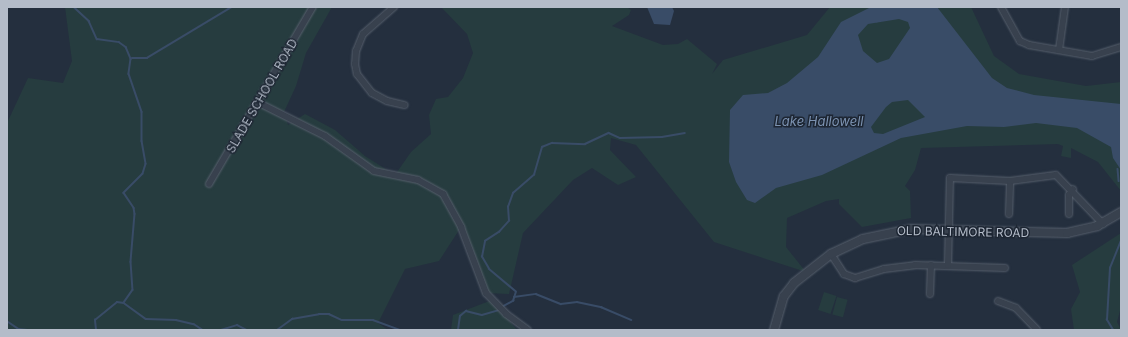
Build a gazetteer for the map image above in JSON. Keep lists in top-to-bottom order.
{
  "streets": {
    "street": ["SLADE SCHOOL ROAD", "OLD BALTIMORE ROAD"]
  },
  "water": ["Lake Hallowell"]
}
